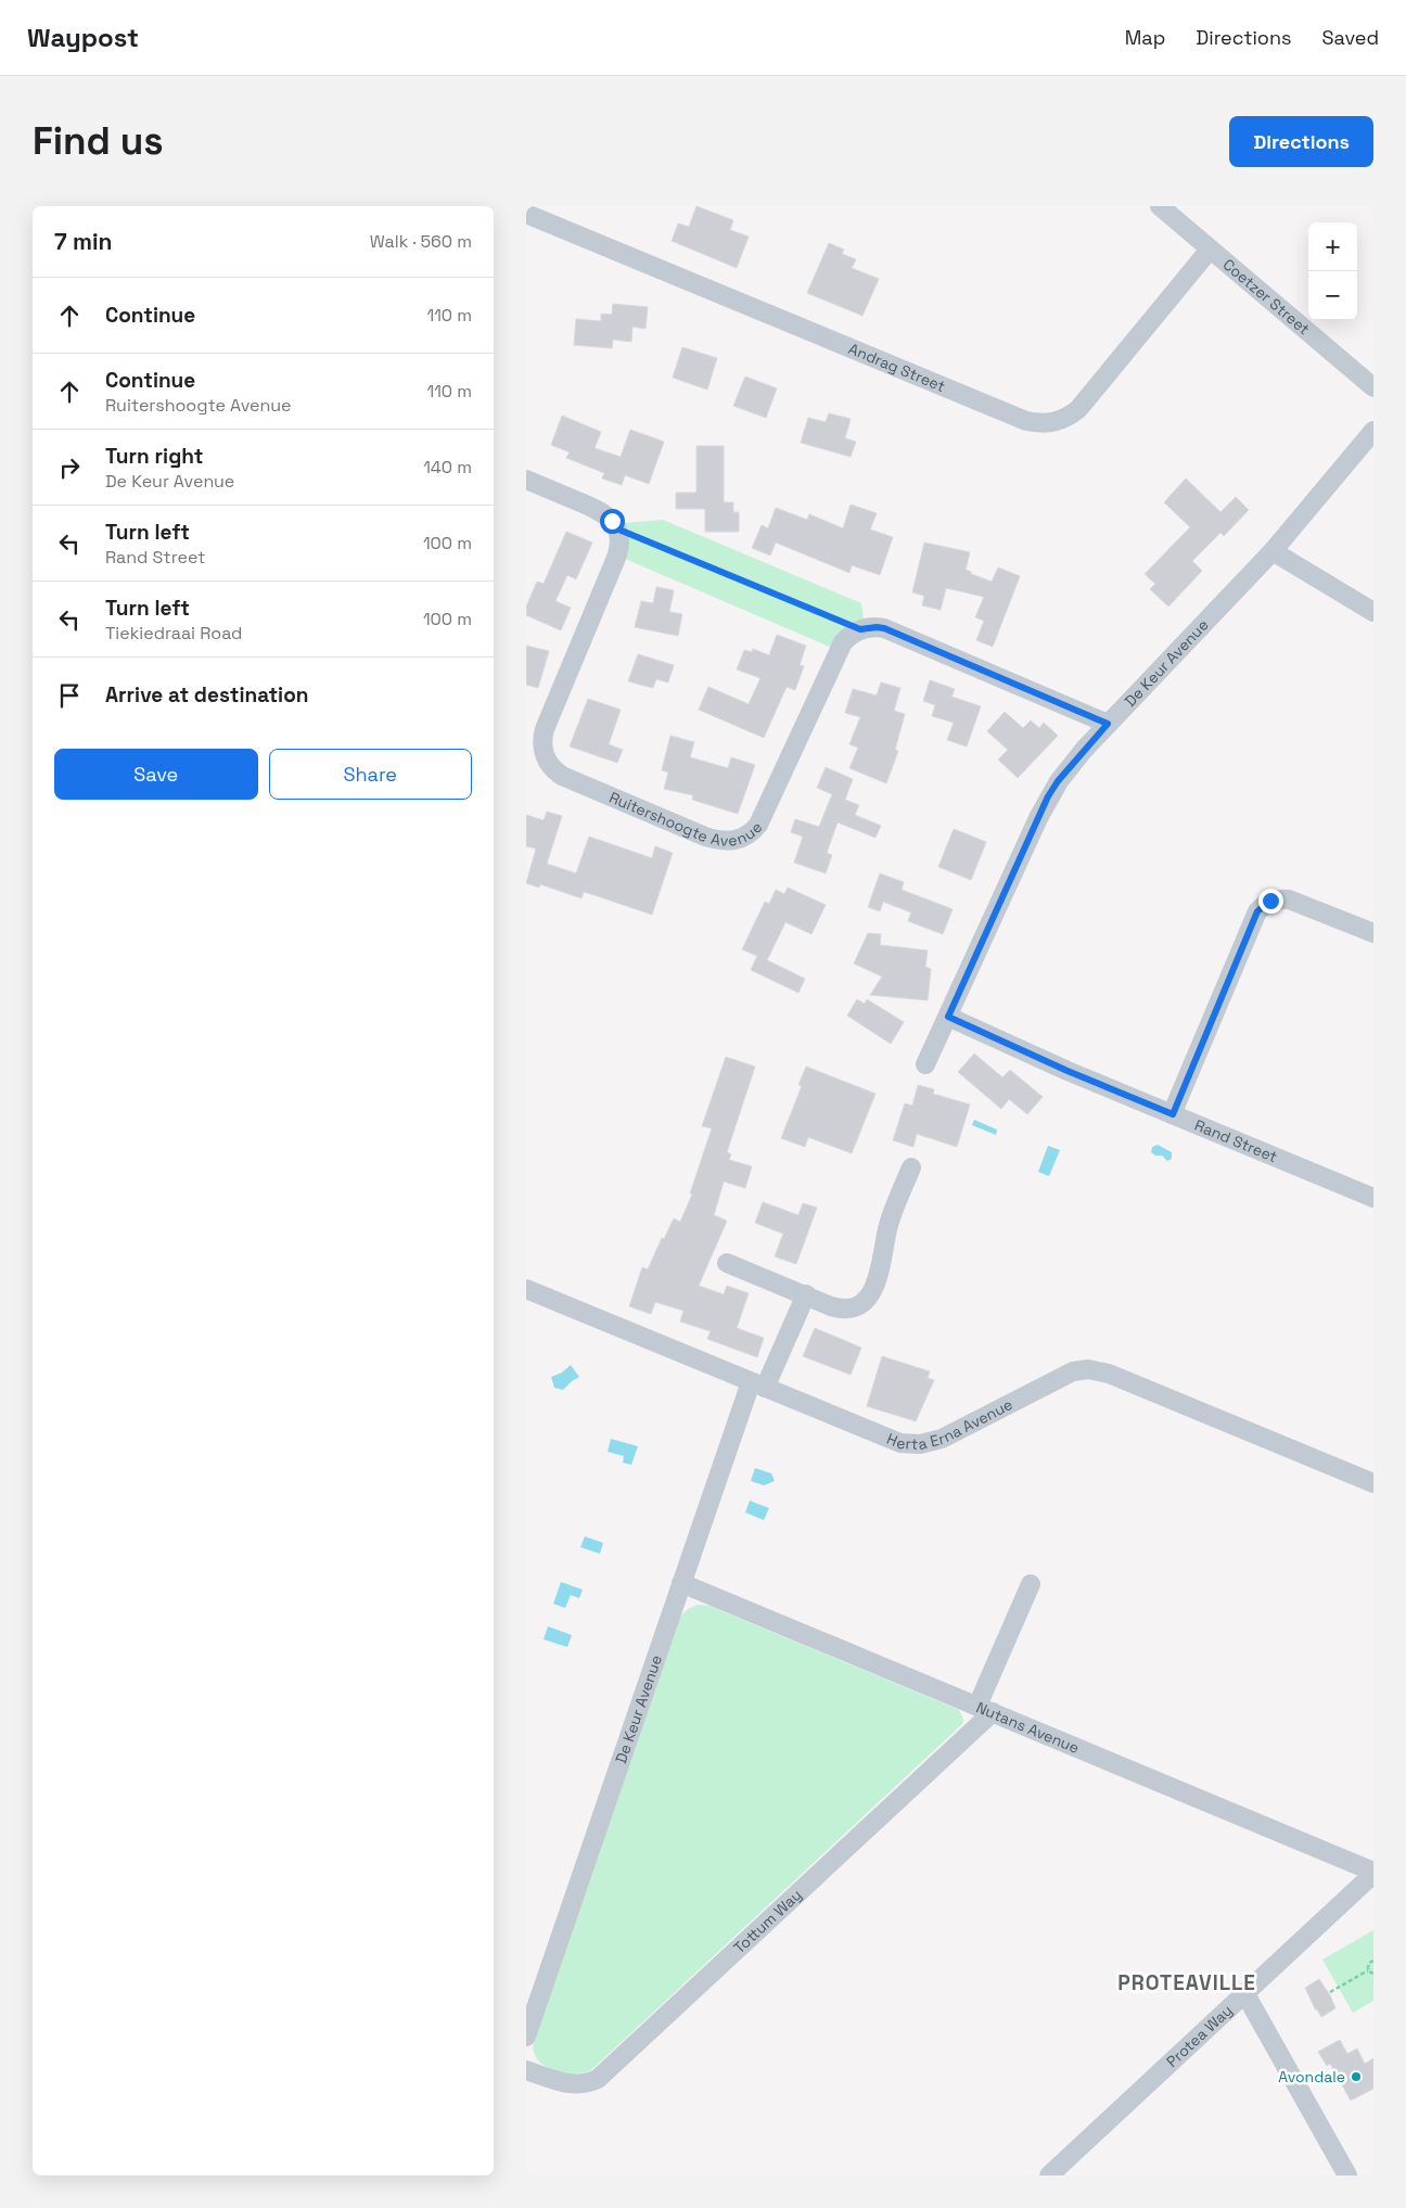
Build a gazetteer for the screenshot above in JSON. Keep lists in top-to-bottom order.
{
  "streets": {
    "street": [
      "Coetzer Street",
      "Andrag Street",
      "De Keur Avenue",
      "Ruitershoogte Avenue",
      "Rand Street",
      "Herta Erna Avenue",
      "Nutans Avenue",
      "Tottum Way",
      "Protea Way"
    ]
  },
  "crossings": [
    ["Coetzer Street", "Andrag Street"],
    ["De Keur Avenue", "Rand Street"],
    ["De Keur Avenue", "Herta Erna Avenue"],
    ["De Keur Avenue", "Nutans Avenue"],
    ["Nutans Avenue", "Tottum Way"],
    ["Nutans Avenue", "Protea Way"]
  ],
  "districts": ["PROTEAVILLE"],
  "places": ["Avondale"],
  "page": {
    "header": "Waypost",
    "nav": ["Map", "Directions", "Saved"],
    "buttons": [
      "Directions",
      ["Save", "Share"]
    ],
    "title": "Find us",
    "heading": ["7 min", "Walk · 560 m"],
    "map_buttons": ["+", "−"],
    "list": [
      ["Continue", "110 m"],
      ["Continue", "Ruitershoogte Avenue", "110 m"],
      ["Turn right", "De Keur Avenue", "140 m"],
      ["Turn left", "Rand Street", "100 m"],
      ["Turn left", "Tiekiedraai Road", "100 m"],
      "Arrive at destination"
    ]
  }
}
